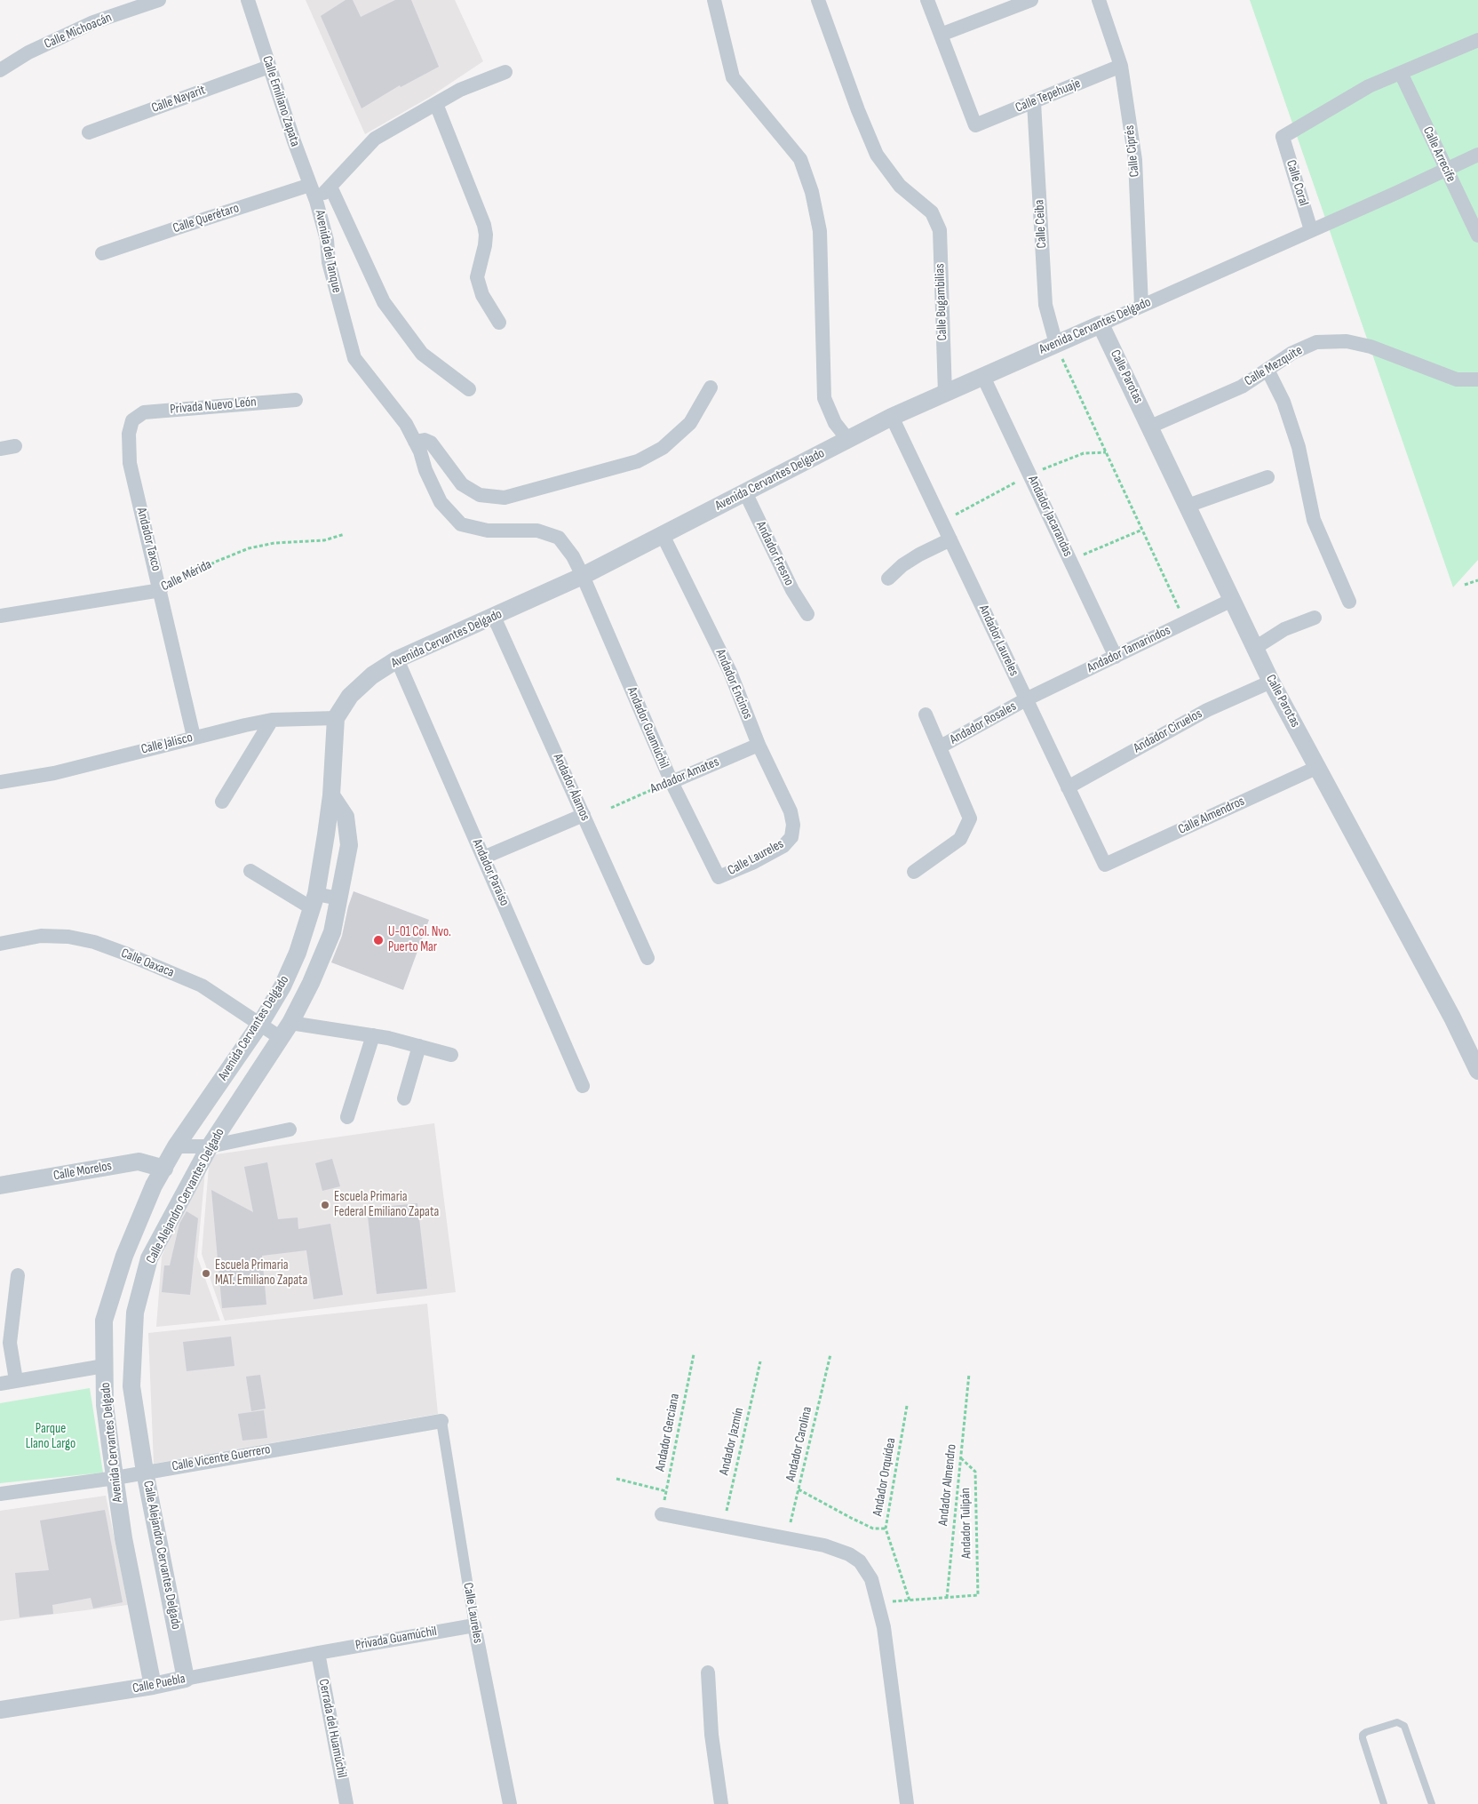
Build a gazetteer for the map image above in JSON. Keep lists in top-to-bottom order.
{
  "streets": {
    "street": [
      "Calle Michoacán",
      "Calle Tepehuaje",
      "Calle Nayarit",
      "Calle Emiliano Zapata",
      "Calle Ciprés",
      "Calle Arrecife",
      "Calle Coral",
      "Calle Querétaro",
      "Calle Ceiba",
      "Avenida del Tanque",
      "Calle Bugambilias",
      "Avenida Cervantes Delgado",
      "Calle Mezquite",
      "Calle Parotas",
      "Privada Nuevo León",
      "Andador Jacarandas",
      "Andador Taxco",
      "Andador Fresno",
      "Calle Mérida",
      "Andador Laureles",
      "Andador Tamarindos",
      "Andador Encinos",
      "Andador Rosales",
      "Andador Guamúchil",
      "Andador Ciruelos",
      "Calle Jalisco",
      "Andador Amates",
      "Andador Álamos",
      "Calle Almendros",
      "Calle Laureles",
      "Andador Paraíso",
      "Calle Oaxaca",
      "Calle Morelos",
      "Calle Alejandro Cervantes Delgado",
      "Calle Vicente Guerrero",
      "Privada Guamúchil",
      "Calle Puebla",
      "Cerrada del Huamúchil"
    ],
    "path": [
      "Andador Gerciana",
      "Andador Jazmín",
      "Andador Carolina",
      "Andador Orquídea",
      "Andador Almendro",
      "Andador Tulipán"
    ]
  },
  "crossings": [
    ["Calle Tepehuaje", "Calle Ciprés"],
    ["Calle Tepehuaje", "Calle Ceiba"],
    ["Calle Nayarit", "Calle Emiliano Zapata"],
    ["Calle Emiliano Zapata", "Calle Querétaro"],
    ["Calle Emiliano Zapata", "Avenida del Tanque"],
    ["Calle Ciprés", "Avenida Cervantes Delgado"],
    ["Calle Arrecife", "Calle Coral"],
    ["Calle Arrecife", "Avenida Cervantes Delgado"],
    ["Calle Coral", "Avenida Cervantes Delgado"],
    ["Calle Ceiba", "Avenida Cervantes Delgado"],
    ["Avenida del Tanque", "Avenida Cervantes Delgado"],
    ["Avenida del Tanque", "Andador Guamúchil"],
    ["Calle Bugambilias", "Avenida Cervantes Delgado"],
    ["Avenida Cervantes Delgado", "Calle Parotas"],
    ["Avenida Cervantes Delgado", "Andador Jacarandas"],
    ["Avenida Cervantes Delgado", "Andador Fresno"],
    ["Avenida Cervantes Delgado", "Andador Laureles"],
    ["Avenida Cervantes Delgado", "Andador Encinos"],
    ["Avenida Cervantes Delgado", "Andador Guamúchil"],
    ["Avenida Cervantes Delgado", "Calle Jalisco"],
    ["Avenida Cervantes Delgado", "Andador Álamos"],
    ["Avenida Cervantes Delgado", "Andador Paraíso"],
    ["Avenida Cervantes Delgado", "Calle Oaxaca"],
    ["Avenida Cervantes Delgado", "Calle Morelos"],
    ["Avenida Cervantes Delgado", "Calle Alejandro Cervantes Delgado"],
    ["Avenida Cervantes Delgado", "Calle Vicente Guerrero"],
    ["Avenida Cervantes Delgado", "Calle Puebla"],
    ["Calle Mezquite", "Calle Parotas"],
    ["Calle Parotas", "Andador Tamarindos"],
    ["Calle Parotas", "Andador Ciruelos"],
    ["Calle Parotas", "Calle Almendros"],
    ["Privada Nuevo León", "Andador Taxco"],
    ["Andador Jacarandas", "Andador Tamarindos"],
    ["Andador Taxco", "Calle Mérida"],
    ["Andador Taxco", "Calle Jalisco"],
    ["Andador Laureles", "Andador Tamarindos"],
    ["Andador Laureles", "Andador Rosales"],
    ["Andador Laureles", "Andador Ciruelos"],
    ["Andador Laureles", "Calle Almendros"],
    ["Andador Tamarindos", "Andador Rosales"],
    ["Andador Encinos", "Andador Amates"],
    ["Andador Encinos", "Calle Laureles"],
    ["Andador Guamúchil", "Andador Amates"],
    ["Andador Guamúchil", "Calle Laureles"],
    ["Calle Laureles", "Calle Vicente Guerrero"],
    ["Calle Laureles", "Privada Guamúchil"],
    ["Calle Oaxaca", "Calle Alejandro Cervantes Delgado"],
    ["Calle Alejandro Cervantes Delgado", "Calle Vicente Guerrero"],
    ["Calle Alejandro Cervantes Delgado", "Calle Puebla"],
    ["Andador Almendro", "Andador Tulipán"],
    ["Privada Guamúchil", "Calle Puebla"],
    ["Privada Guamúchil", "Cerrada del Huamúchil"],
    ["Calle Puebla", "Cerrada del Huamúchil"]
  ],
  "parks": ["Parque Llano Largo"],
  "places": ["U-01 Col. Nvo. Puerto Mar", "Escuela Primaria Federal Emiliano Zapata", "Escuela Primaria MAT. Emiliano Zapata"]
}
